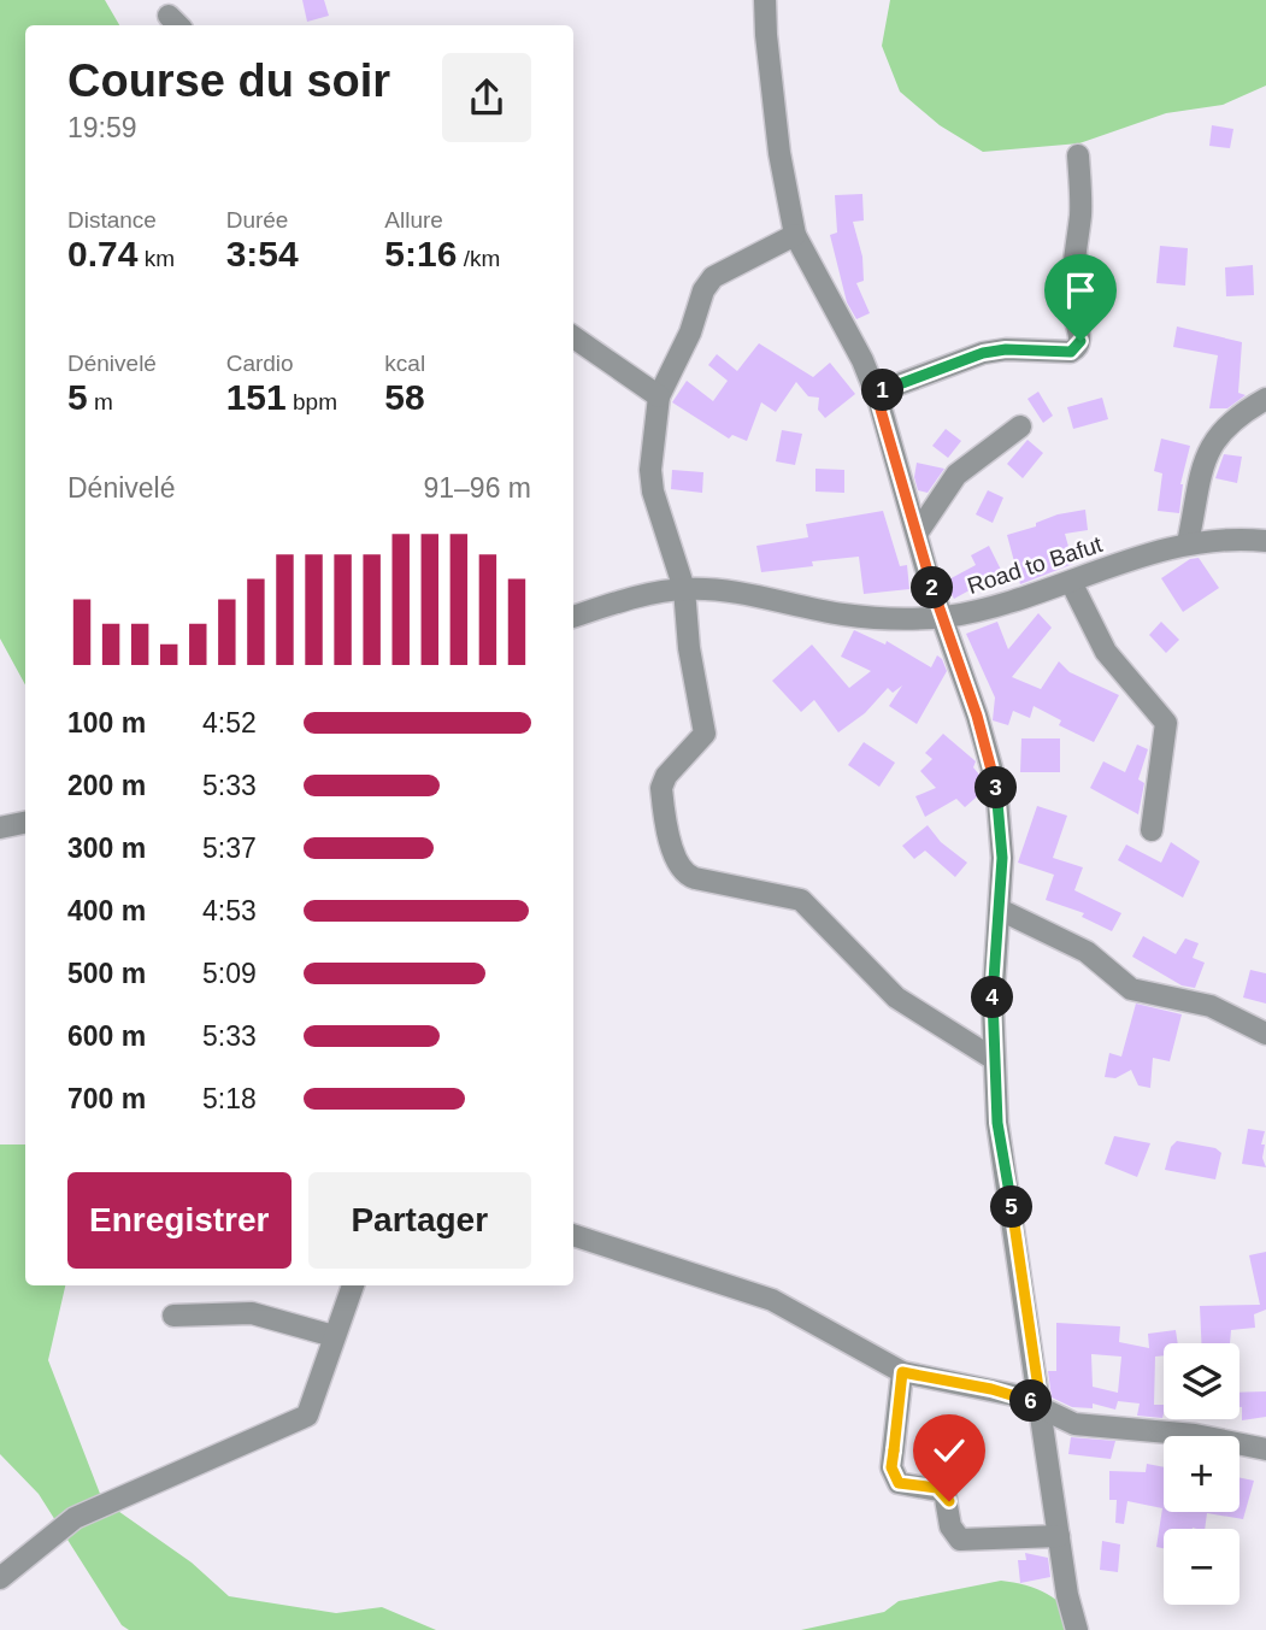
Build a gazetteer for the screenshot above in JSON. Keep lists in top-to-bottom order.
{
  "streets": {
    "street": ["Road to Bafut"]
  },
  "page": {
    "heading": ["Course du soir", "19:59"],
    "stats": [
      ["Distance", "0.74 km"],
      ["Durée", "3:54"],
      ["Allure", "5:16 /km"],
      ["Dénivelé", "5 m"],
      ["Cardio", "151 bpm"],
      ["kcal", "58"]
    ],
    "pins": [
      "1",
      "2",
      "3",
      "4",
      "5",
      "6"
    ],
    "chart": ["Dénivelé", "91–96 m"],
    "list": [
      {
        "name": "100 m",
        "note": "4:52"
      },
      {
        "name": "200 m",
        "note": "5:33"
      },
      {
        "name": "300 m",
        "note": "5:37"
      },
      {
        "name": "400 m",
        "note": "4:53"
      },
      {
        "name": "500 m",
        "note": "5:09"
      },
      {
        "name": "600 m",
        "note": "5:33"
      },
      {
        "name": "700 m",
        "note": "5:18"
      }
    ],
    "buttons": ["Enregistrer", "Partager"],
    "map_buttons": ["+", "−"]
  }
}
